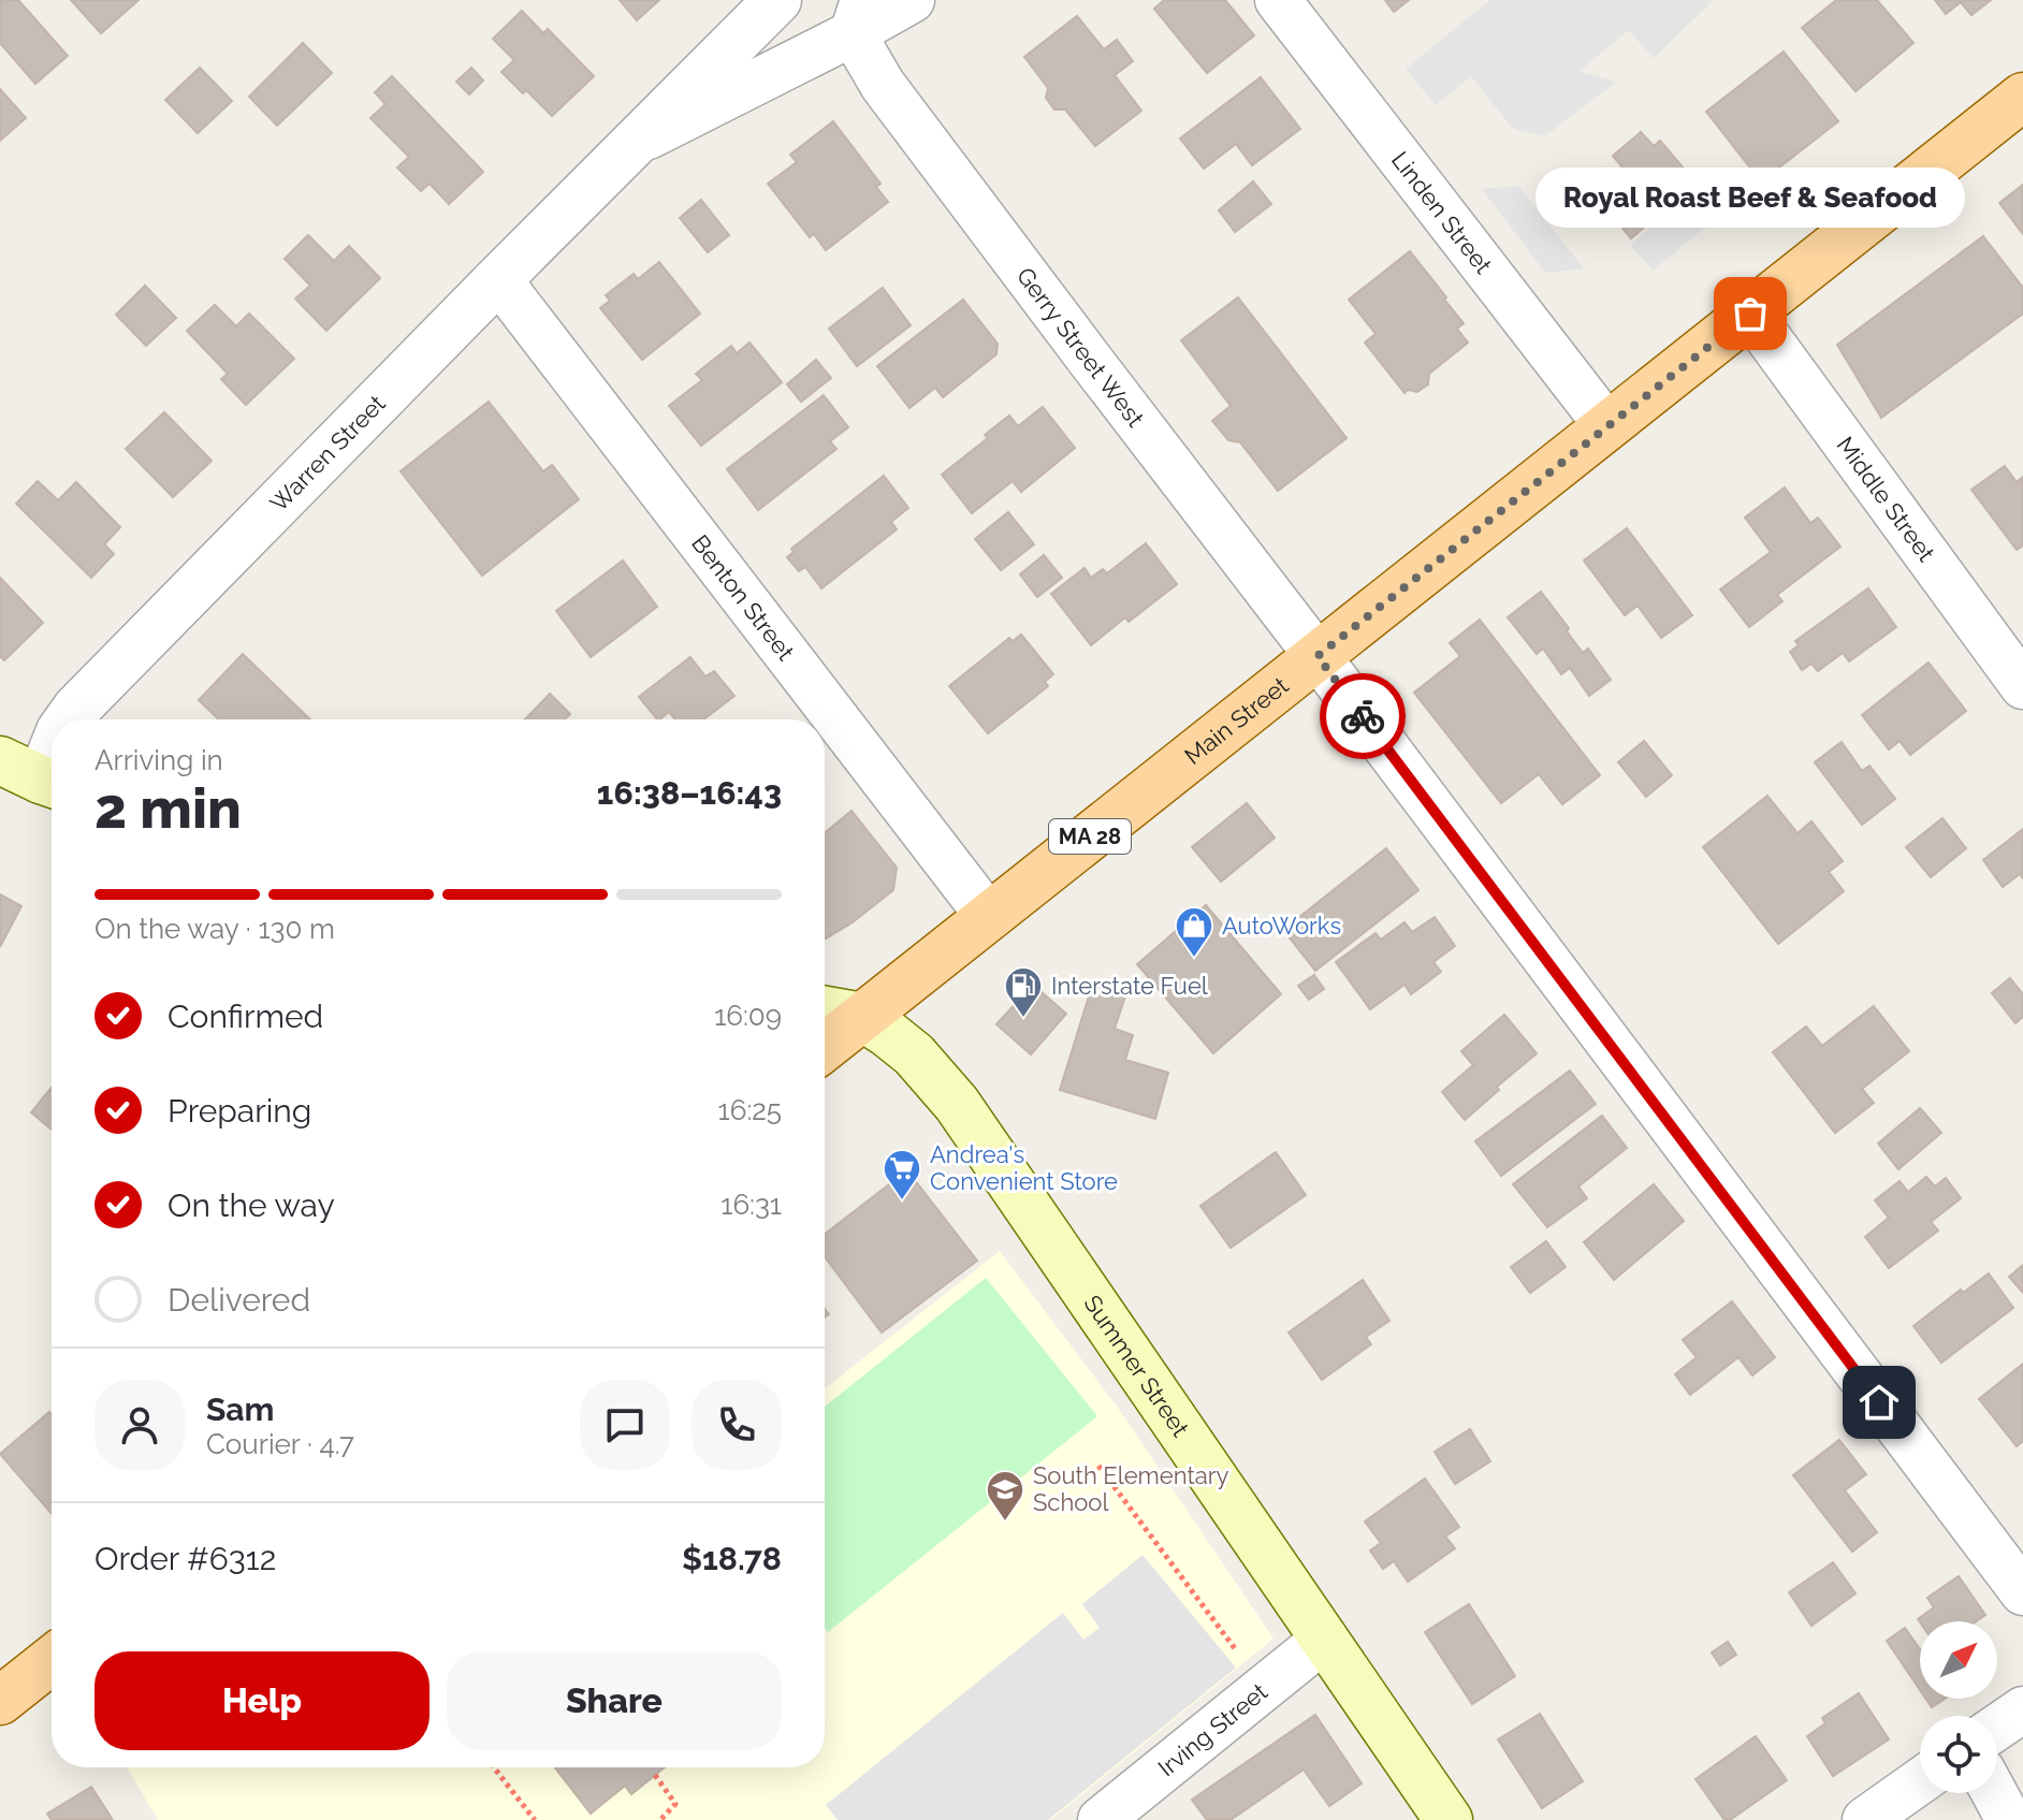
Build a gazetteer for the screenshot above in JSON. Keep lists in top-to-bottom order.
{
  "streets": {
    "main road": ["Main Street", "MA 28", "Summer Street"],
    "street": [
      "Linden Street",
      "Gerry Street West",
      "Warren Street",
      "Middle Street",
      "Benton Street",
      "Irving Street"
    ]
  },
  "crossings": [
    ["Linden Street", "Main Street"],
    ["Gerry Street West", "Warren Street"],
    ["Gerry Street West", "Main Street"],
    ["Warren Street", "Benton Street"],
    ["Middle Street", "Main Street"],
    ["Benton Street", "Main Street"],
    ["Main Street", "Summer Street"],
    ["Summer Street", "Irving Street"]
  ],
  "places": {
    "other": ["Royal Roast Beef & Seafood"],
    "shop": ["AutoWorks"],
    "fuel station": ["Interstate Fuel"],
    "supermarket": ["Andrea's Convenient Store"],
    "school or university": ["South Elementary School"]
  },
  "north": "top right",
  "page": {
    "bubble": "Royal Roast Beef & Seafood",
    "heading": ["2 min", "Arriving in", "16:38–16:43"],
    "panel": [
      "Sam",
      "Courier · 4.7",
      "Order #6312",
      "$18.78"
    ],
    "bar": "On the way · 130 m",
    "list": [
      ["Confirmed", "16:09"],
      ["Preparing", "16:25"],
      ["On the way", "16:31"],
      "Delivered"
    ],
    "buttons": ["Help", "Share"]
  }
}
